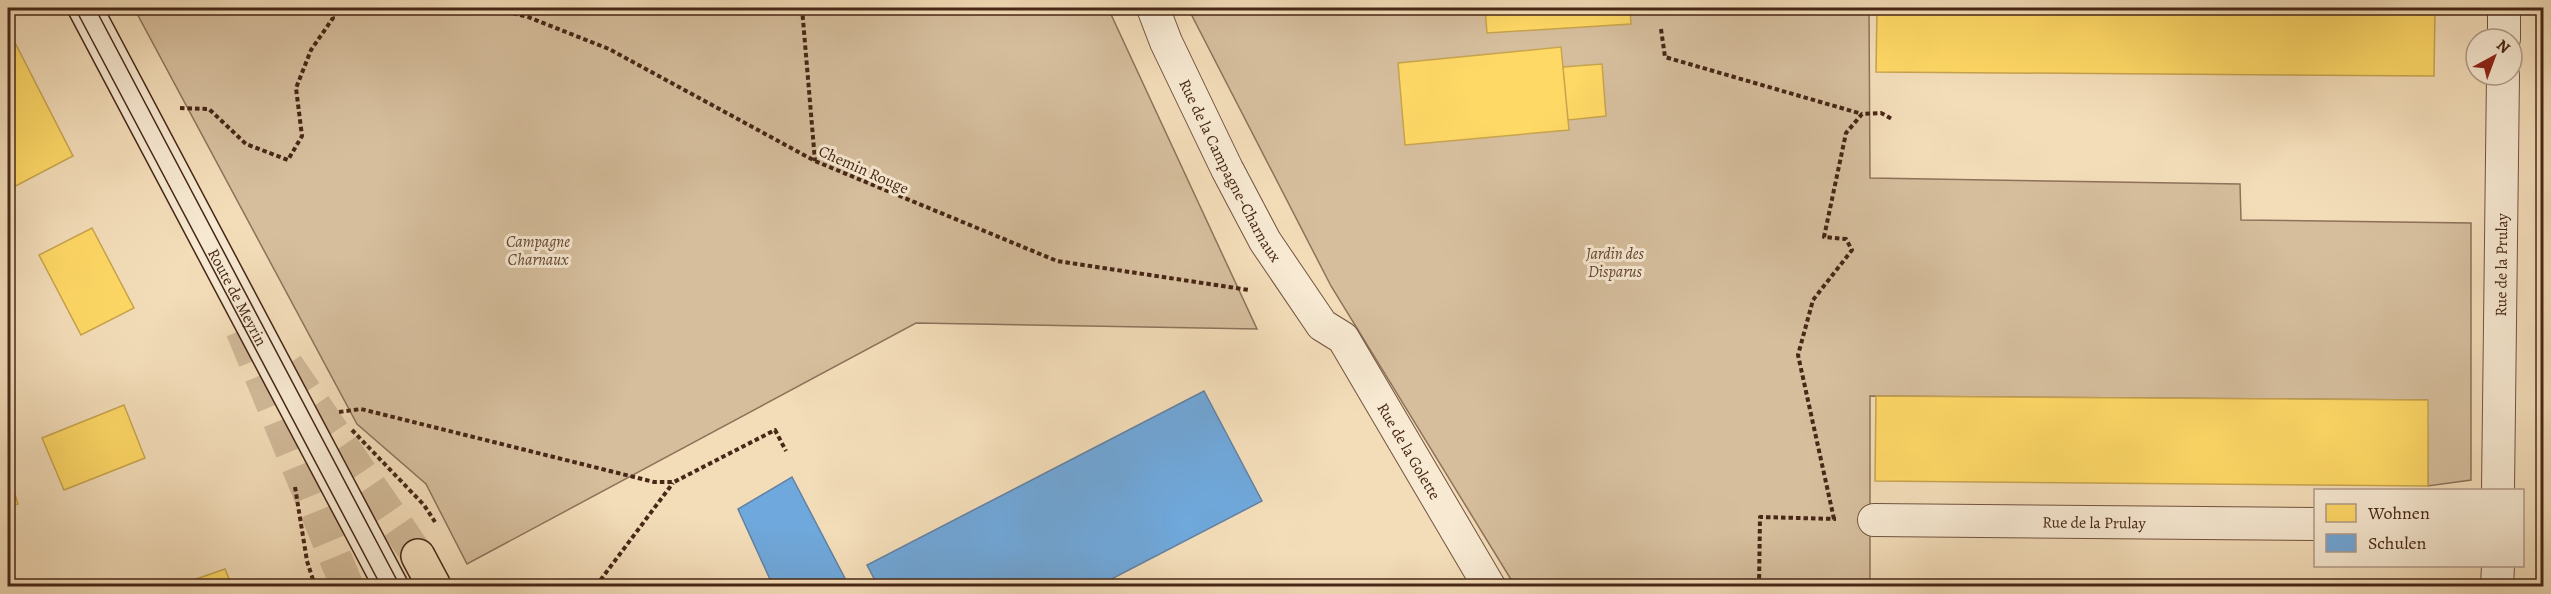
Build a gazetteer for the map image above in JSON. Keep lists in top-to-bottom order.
{
  "streets": {
    "street": [
      "Rue de la Campagne-Charnaux",
      "Rue de la Prulay",
      "Route de Meyrin",
      "Rue de la Golette"
    ],
    "path": ["Chemin Rouge"]
  },
  "crossings": [
    ["Rue de la Campagne-Charnaux", "Rue de la Golette"]
  ],
  "parks": ["Campagne Charnaux", "Jardin des Disparus"],
  "legend": ["Wohnen", "Schulen"],
  "north": "top right"
}
